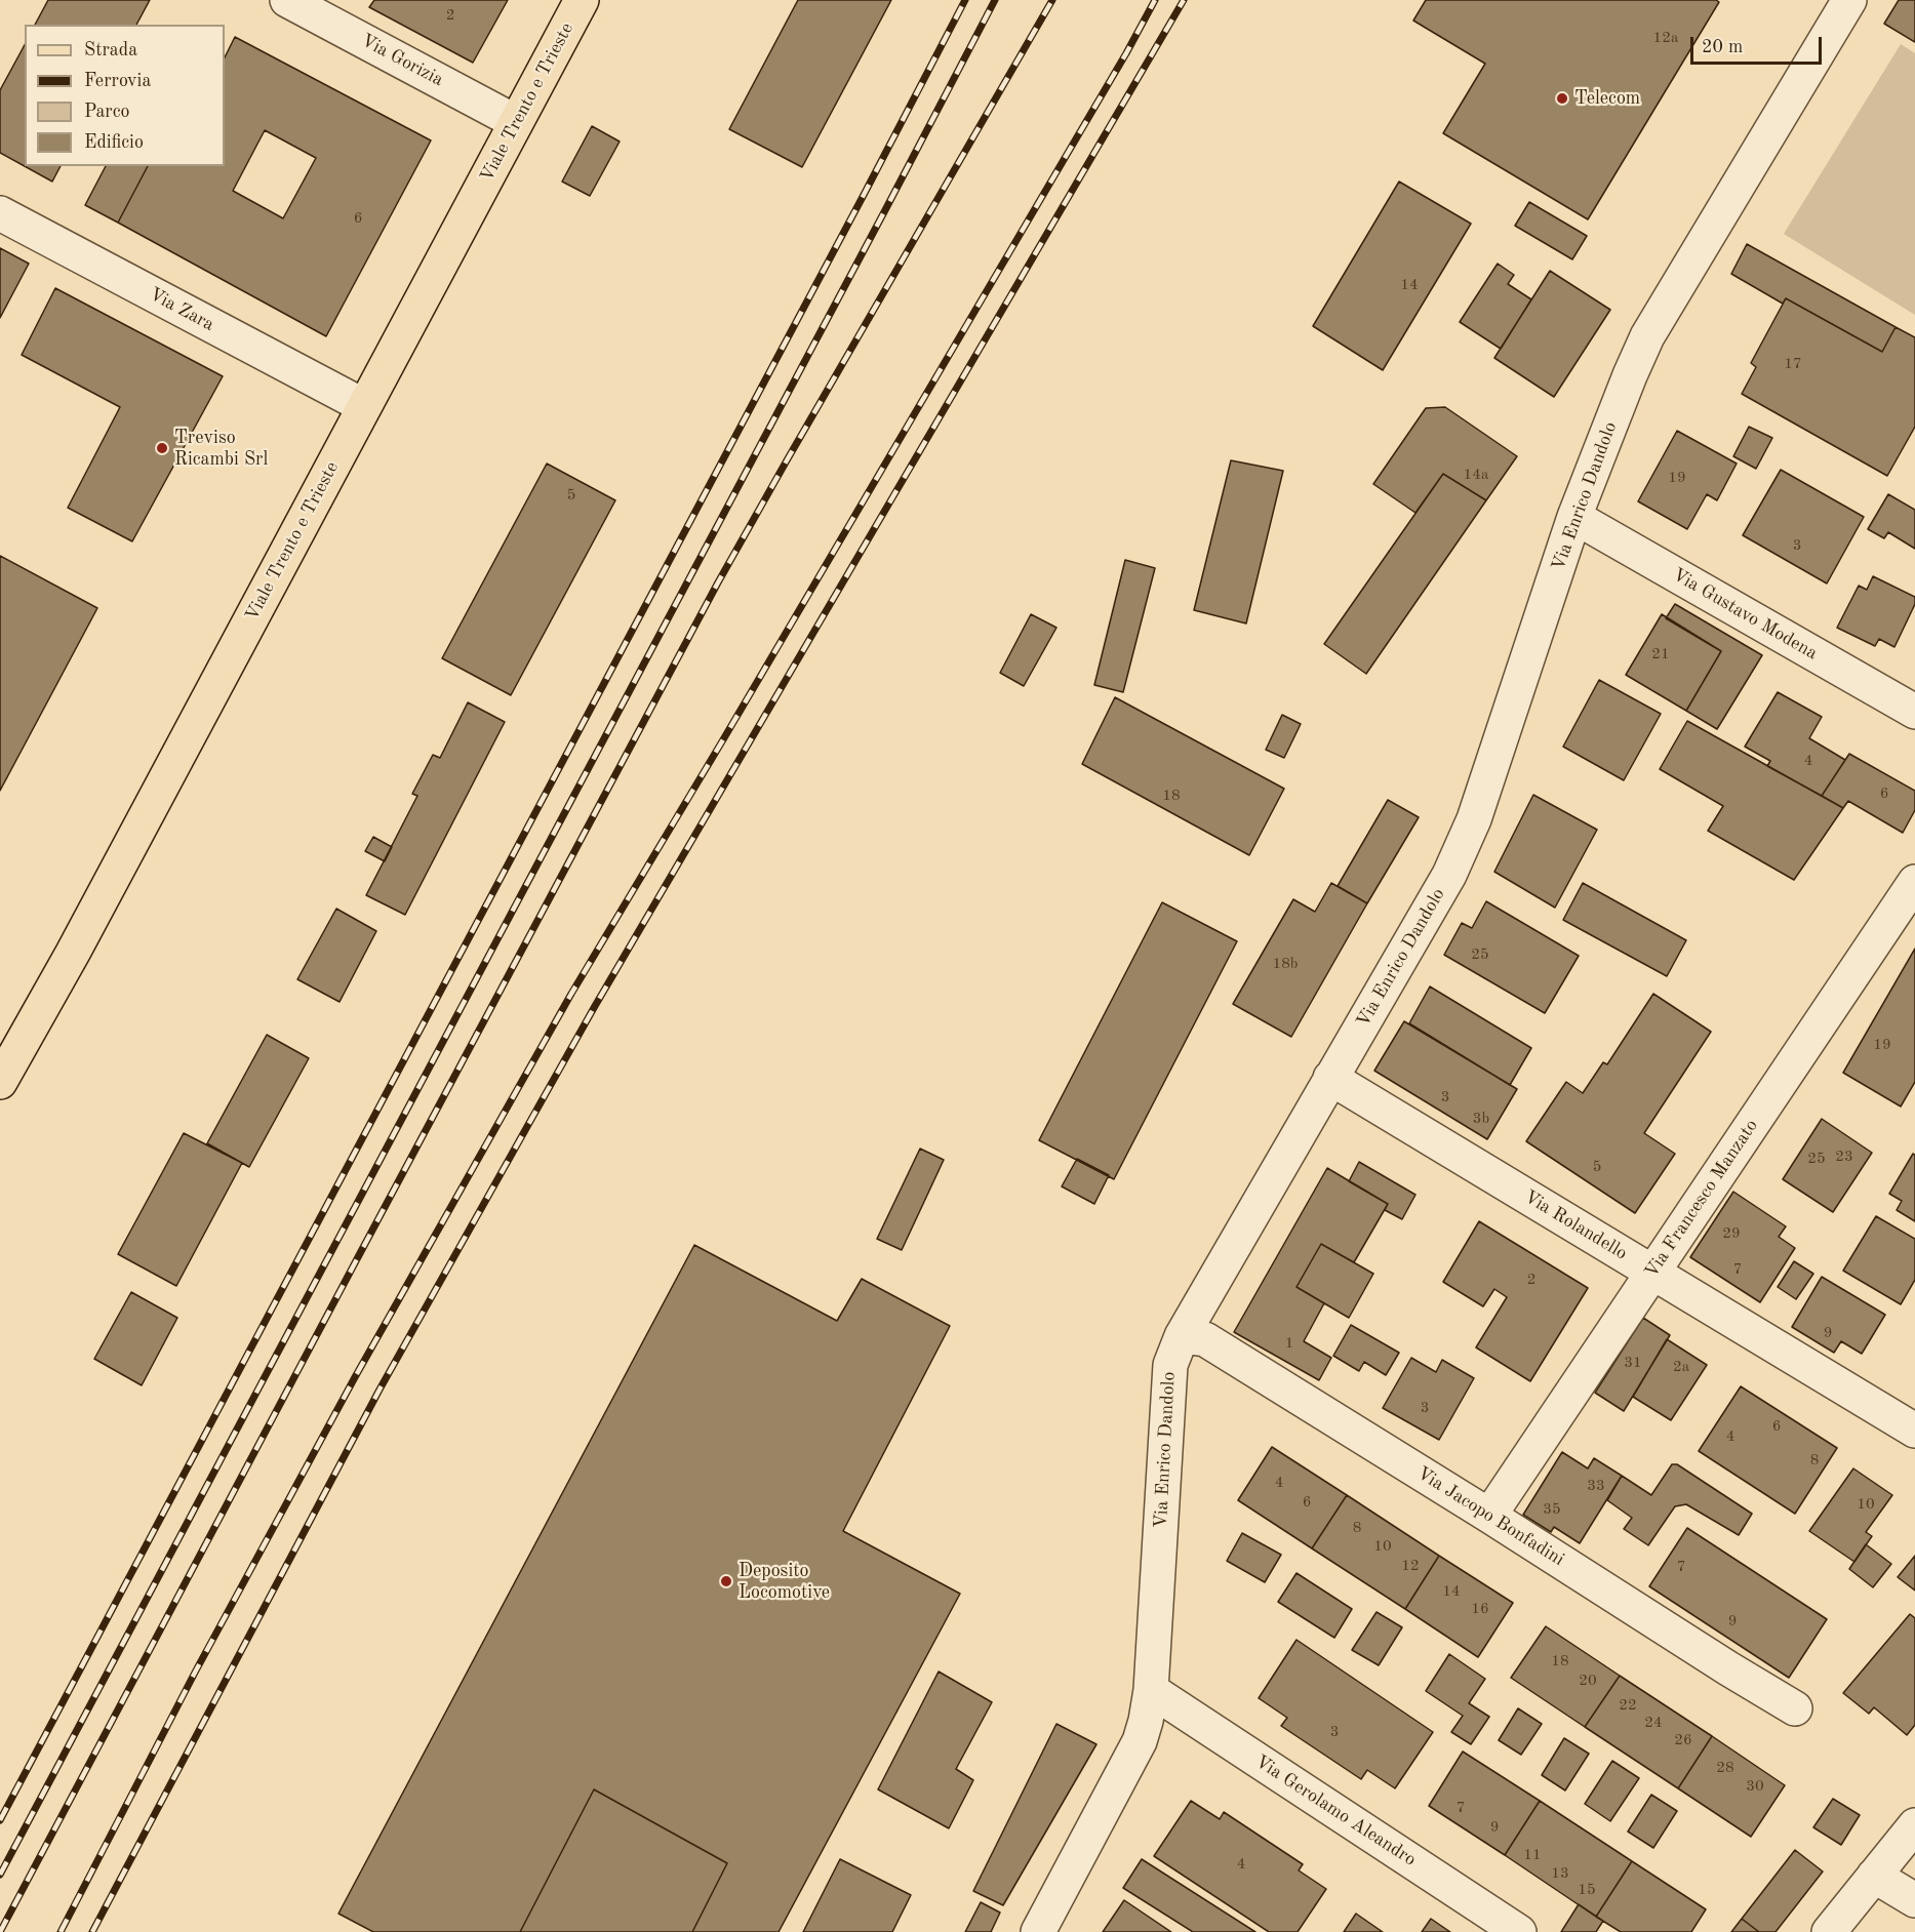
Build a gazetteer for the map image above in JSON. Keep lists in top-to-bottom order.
{
  "streets": {
    "main road": ["Viale Trento e Trieste"],
    "street": [
      "Via Gorizia",
      "Via Zara",
      "Via Enrico Dandolo",
      "Via Gustavo Modena",
      "Via Francesco Manzato",
      "Via Rolandello",
      "Via Jacopo Bonfadini",
      "Via Gerolamo Aleandro"
    ]
  },
  "crossings": [
    ["Via Gorizia", "Viale Trento e Trieste"],
    ["Viale Trento e Trieste", "Via Zara"],
    ["Via Enrico Dandolo", "Via Gustavo Modena"],
    ["Via Enrico Dandolo", "Via Rolandello"],
    ["Via Enrico Dandolo", "Via Jacopo Bonfadini"],
    ["Via Enrico Dandolo", "Via Gerolamo Aleandro"],
    ["Via Francesco Manzato", "Via Rolandello"],
    ["Via Francesco Manzato", "Via Jacopo Bonfadini"]
  ],
  "places": ["Telecom", "Treviso Ricambi Srl", "Deposito Locomotive"],
  "house_numbers": [
    "2",
    "12a",
    "6",
    "14",
    "17",
    "14a",
    "19",
    "5",
    "3",
    "21",
    "4",
    "6",
    "18",
    "25",
    "18b",
    "19",
    "3",
    "3b",
    "23",
    "25",
    "5",
    "29",
    "7",
    "2",
    "9",
    "1",
    "31",
    "2a",
    "3",
    "6",
    "4",
    "8",
    "4",
    "33",
    "6",
    "10",
    "35",
    "8",
    "10",
    "12",
    "7",
    "14",
    "16",
    "9",
    "18",
    "20",
    "22",
    "24",
    "3",
    "26",
    "28",
    "30",
    "7",
    "9",
    "11",
    "4",
    "13",
    "15"
  ],
  "legend": [
    "Strada",
    "Ferrovia",
    "Parco",
    "Edificio"
  ],
  "scale_bar": "20 m"
}
